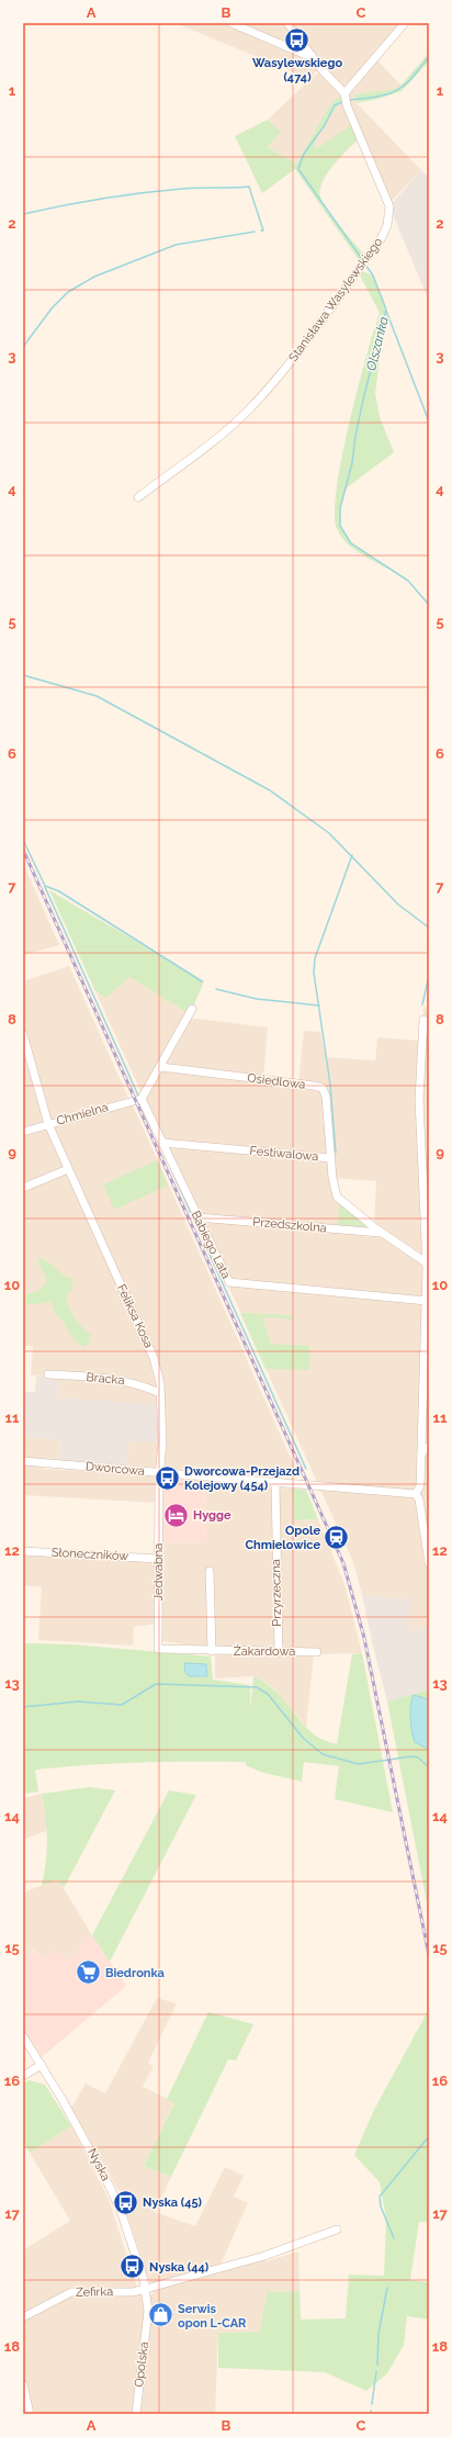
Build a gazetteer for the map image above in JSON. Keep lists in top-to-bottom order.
{
  "streets": {
    "street": [
      "Stanisława Wasylewskiego",
      "Osiedlowa",
      "Chmielna",
      "Festiwalowa",
      "Przedszkolna",
      "Babiego Lata",
      "Feliksa Kosa",
      "Bracka",
      "Dworcowa",
      "Słoneczników",
      "Jedwabna",
      "Przyrzeczna",
      "Żakardowa",
      "Nyska",
      "Zefirka",
      "Opolska"
    ]
  },
  "crossings": [
    ["Osiedlowa", "Festiwalowa"],
    ["Chmielna", "Babiego Lata"],
    ["Chmielna", "Feliksa Kosa"],
    ["Festiwalowa", "Przedszkolna"],
    ["Festiwalowa", "Babiego Lata"],
    ["Przedszkolna", "Babiego Lata"],
    ["Feliksa Kosa", "Bracka"],
    ["Feliksa Kosa", "Dworcowa"],
    ["Feliksa Kosa", "Jedwabna"],
    ["Dworcowa", "Jedwabna"],
    ["Dworcowa", "Przyrzeczna"],
    ["Słoneczników", "Jedwabna"],
    ["Jedwabna", "Żakardowa"],
    ["Przyrzeczna", "Żakardowa"],
    ["Nyska", "Zefirka"],
    ["Nyska", "Opolska"],
    ["Zefirka", "Opolska"]
  ],
  "water": ["Olszanka"],
  "places": {
    "bus stop": [
      "Wasylewskiego (474)",
      "Dworcowa-Przejazd Kolejowy (454)",
      "Nyska (45)",
      "Nyska (44)"
    ],
    "hotel": ["Hygge"],
    "station": ["Opole Chmielowice"],
    "supermarket": ["Biedronka"],
    "shop": ["Serwis opon L-CAR"]
  },
  "grid": {
    "columns": ["A", "B", "C"],
    "rows": [
      "1",
      "2",
      "3",
      "4",
      "5",
      "6",
      "7",
      "8",
      "9",
      "10",
      "11",
      "12",
      "13",
      "14",
      "15",
      "16",
      "17",
      "18"
    ]
  }
}
